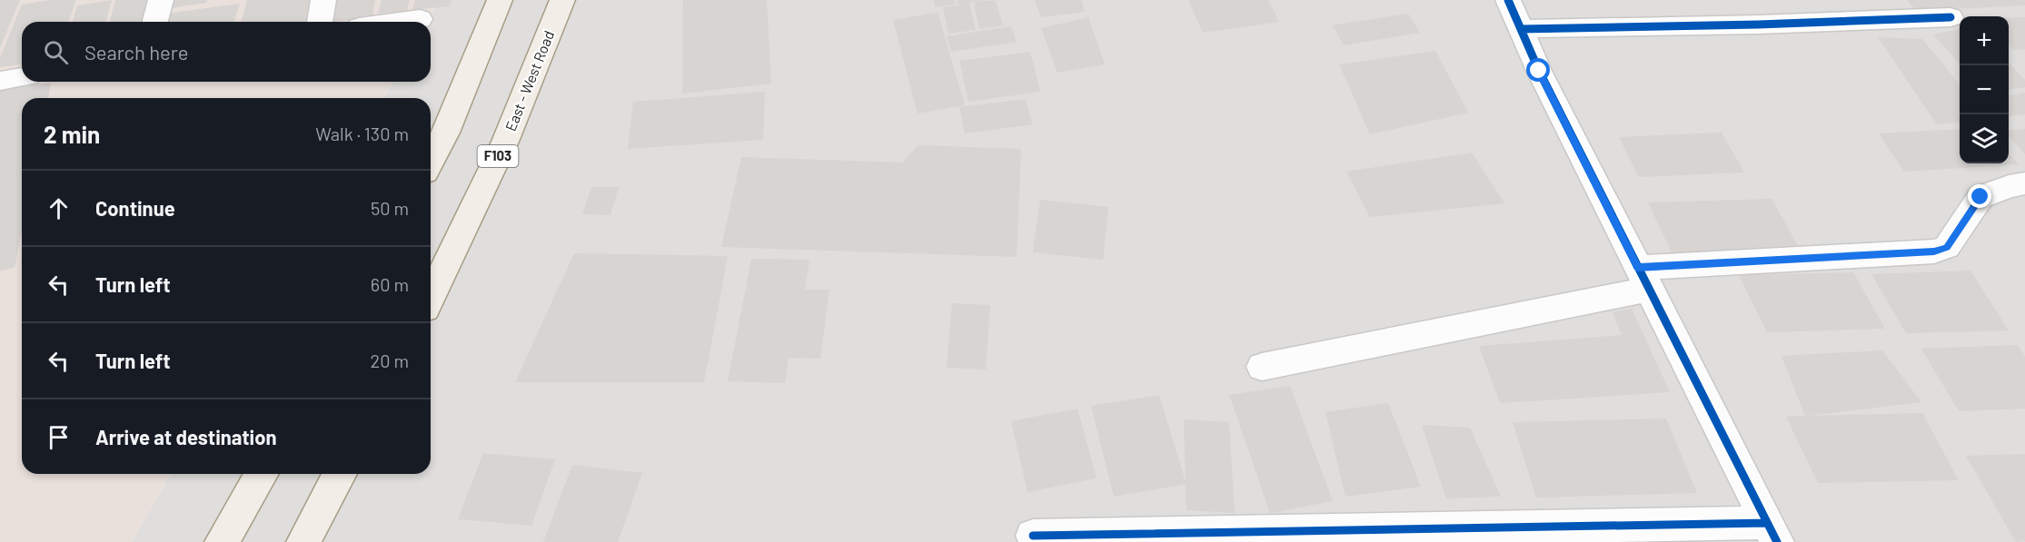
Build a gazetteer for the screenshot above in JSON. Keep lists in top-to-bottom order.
{
  "streets": {
    "main road": ["East - West Road", "F103"]
  },
  "page": {
    "map_buttons": ["+", "−"],
    "search": "Search here",
    "heading": ["2 min", "Walk · 130 m"],
    "list": [
      ["Continue", "50 m"],
      ["Turn left", "60 m"],
      ["Turn left", "20 m"],
      "Arrive at destination"
    ]
  }
}
